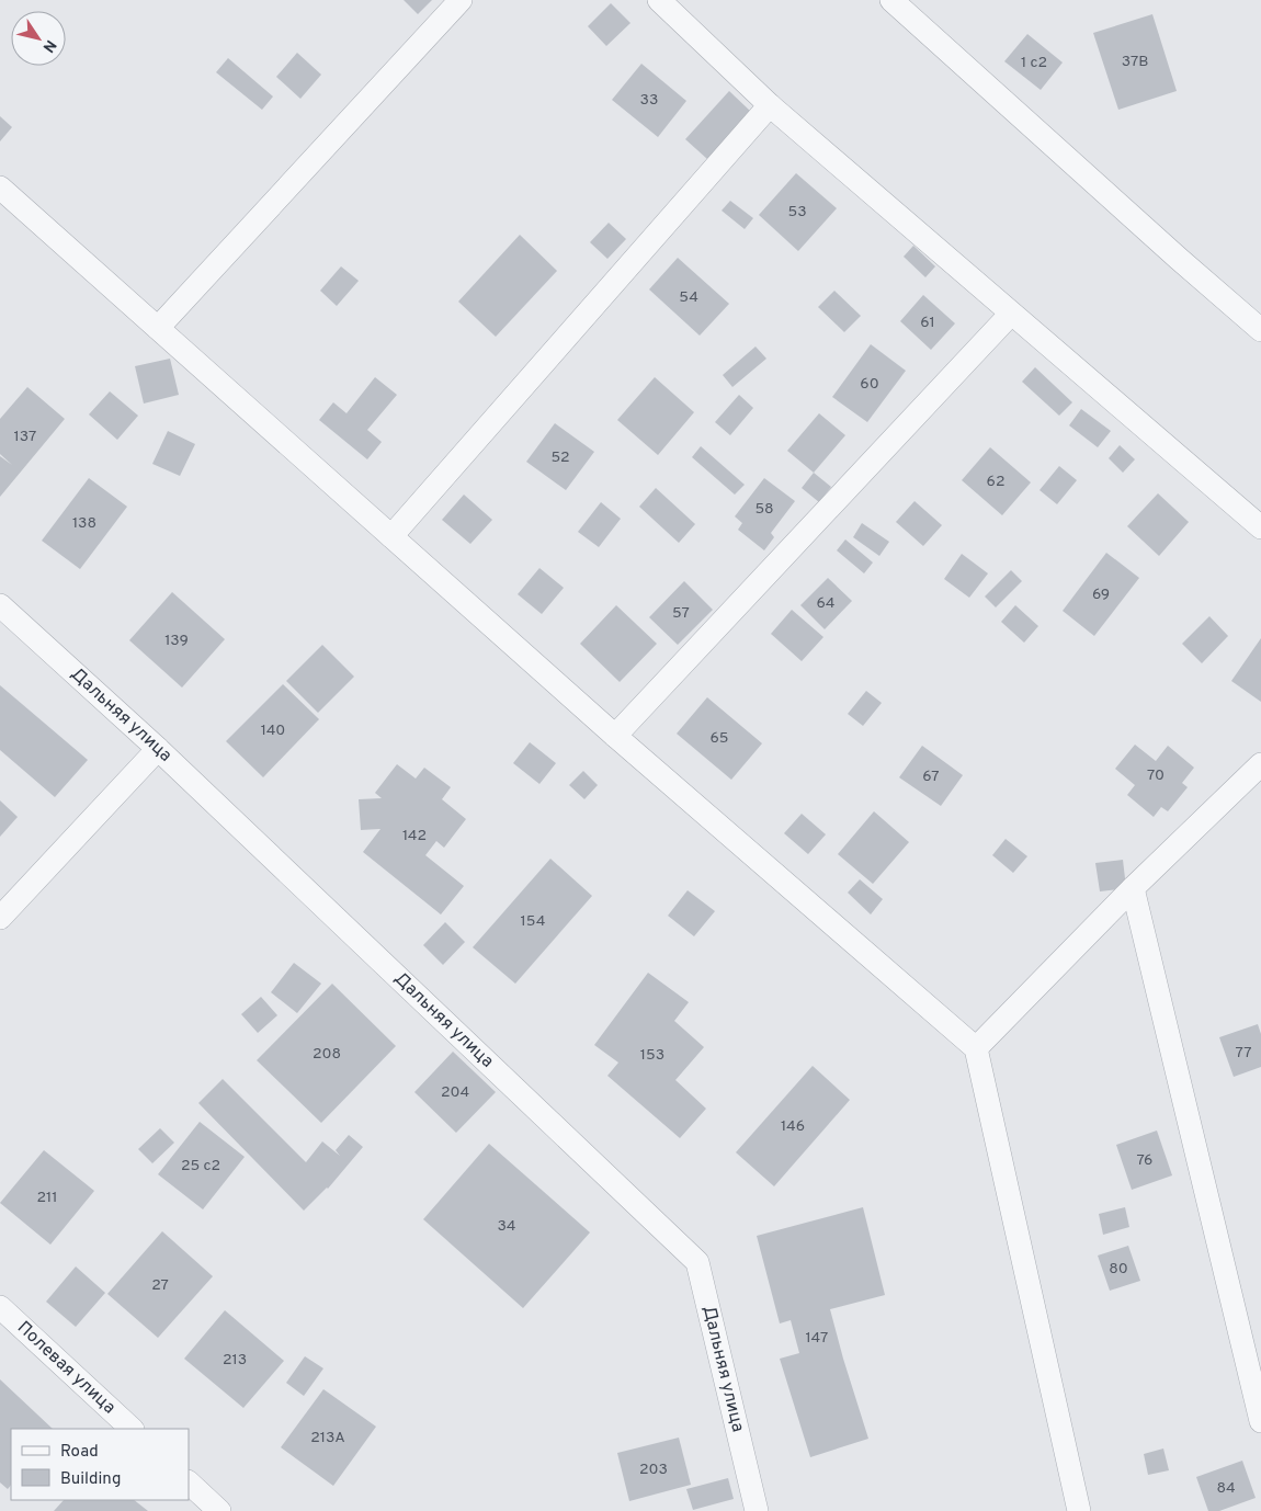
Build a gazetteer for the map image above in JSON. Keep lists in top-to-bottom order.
{
  "streets": {
    "street": ["Дальняя улица", "Полевая улица"]
  },
  "house_numbers": [
    "37В",
    "1 с2",
    "33",
    "53",
    "54",
    "61",
    "60",
    "137",
    "52",
    "62",
    "58",
    "138",
    "69",
    "64",
    "57",
    "139",
    "140",
    "65",
    "70",
    "67",
    "142",
    "154",
    "77",
    "208",
    "153",
    "204",
    "146",
    "76",
    "25 с2",
    "211",
    "34",
    "80",
    "27",
    "147",
    "213",
    "213А",
    "203",
    "84"
  ],
  "legend": ["Road", "Building"],
  "north": "bottom right"
}
